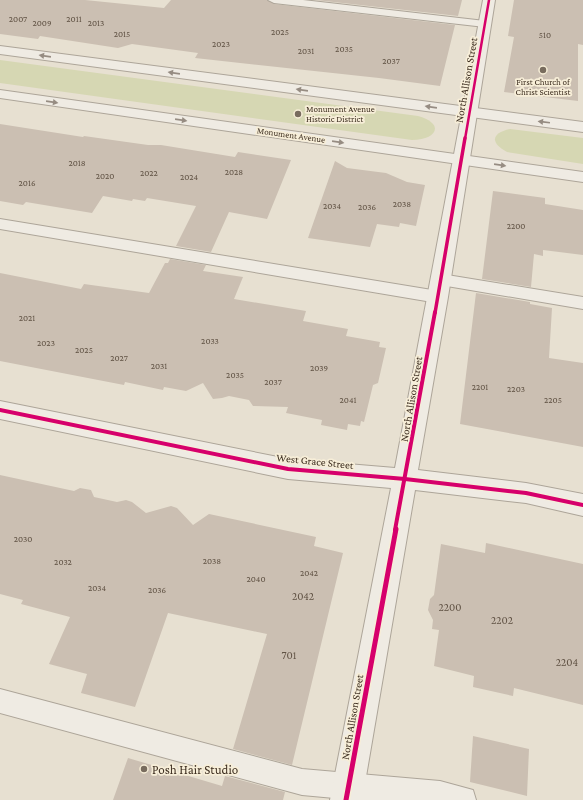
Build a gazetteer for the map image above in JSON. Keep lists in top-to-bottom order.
{
  "streets": {
    "street": ["North Allison Street", "Monument Avenue", "West Grace Street"]
  },
  "crossings": [
    ["North Allison Street", "Monument Avenue"],
    ["North Allison Street", "West Grace Street"]
  ],
  "places": ["First Church of Christ Scientist", "Monument Avenue Historic District", "Posh Hair Studio"],
  "house_numbers": [
    "2007",
    "2011",
    "2009",
    "2013",
    "2025",
    "2015",
    "510",
    "2023",
    "2035",
    "2031",
    "2037",
    "2018",
    "2028",
    "2022",
    "2020",
    "2024",
    "2016",
    "2038",
    "2034",
    "2036",
    "2200",
    "2021",
    "2033",
    "2023",
    "2025",
    "2027",
    "2031",
    "2039",
    "2035",
    "2037",
    "2201",
    "2203",
    "2041",
    "2205",
    "2030",
    "2038",
    "2032",
    "2042",
    "2040",
    "2034",
    "2036",
    "2042",
    "2200",
    "2202",
    "701",
    "2204"
  ]
}
